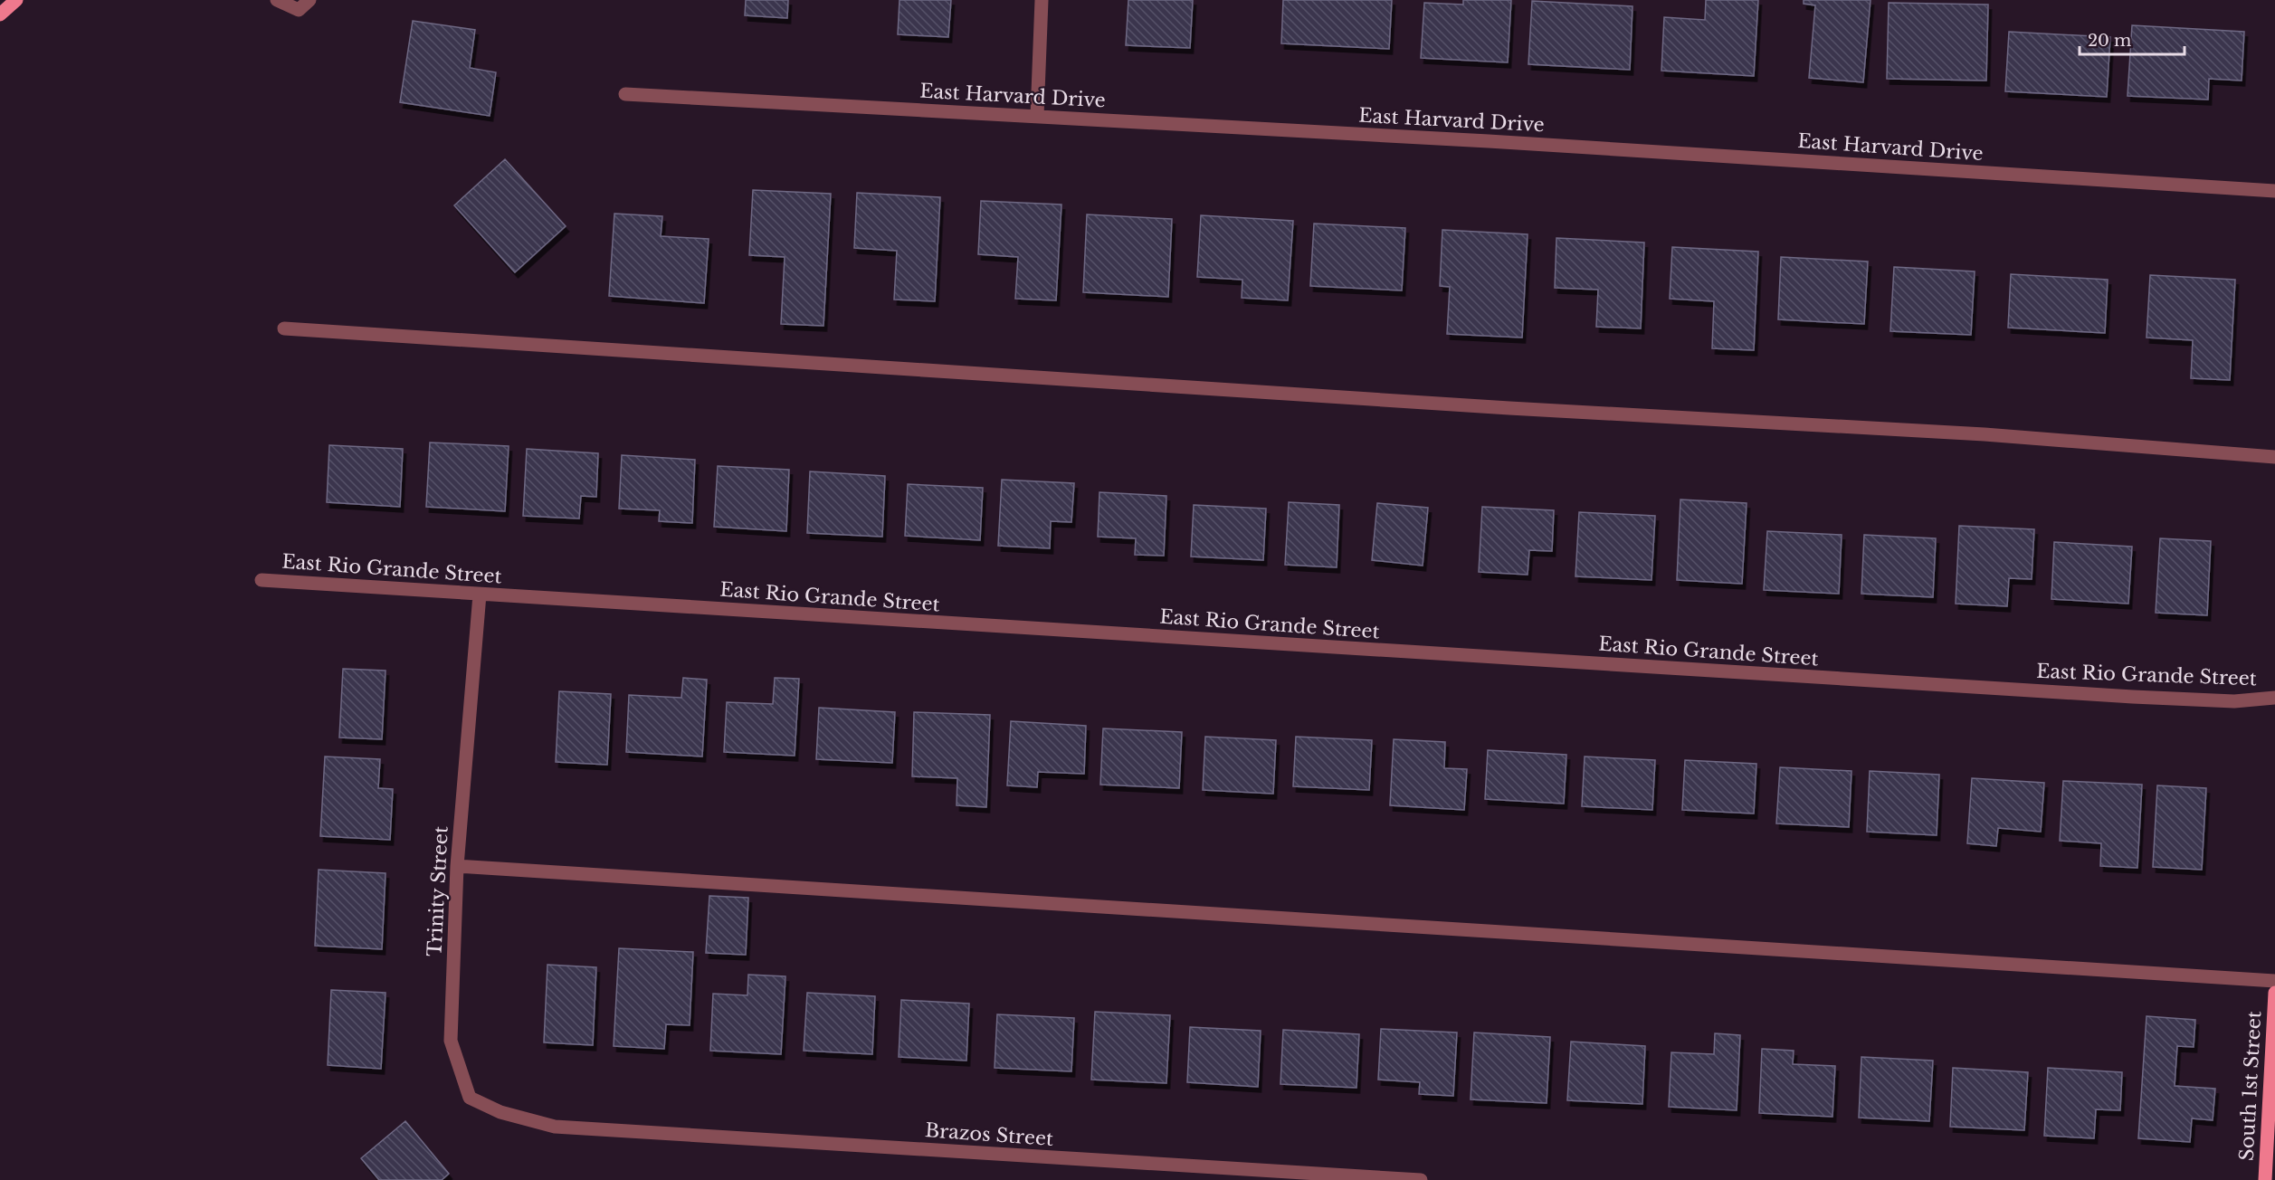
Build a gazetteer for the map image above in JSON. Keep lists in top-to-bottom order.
{
  "streets": {
    "main road": ["South 1st Street"],
    "street": [
      "East Harvard Drive",
      "East Rio Grande Street",
      "Trinity Street",
      "Brazos Street"
    ]
  },
  "crossings": [
    ["East Rio Grande Street", "Trinity Street"],
    ["Trinity Street", "Brazos Street"]
  ],
  "scale_bar": "20 m"
}
